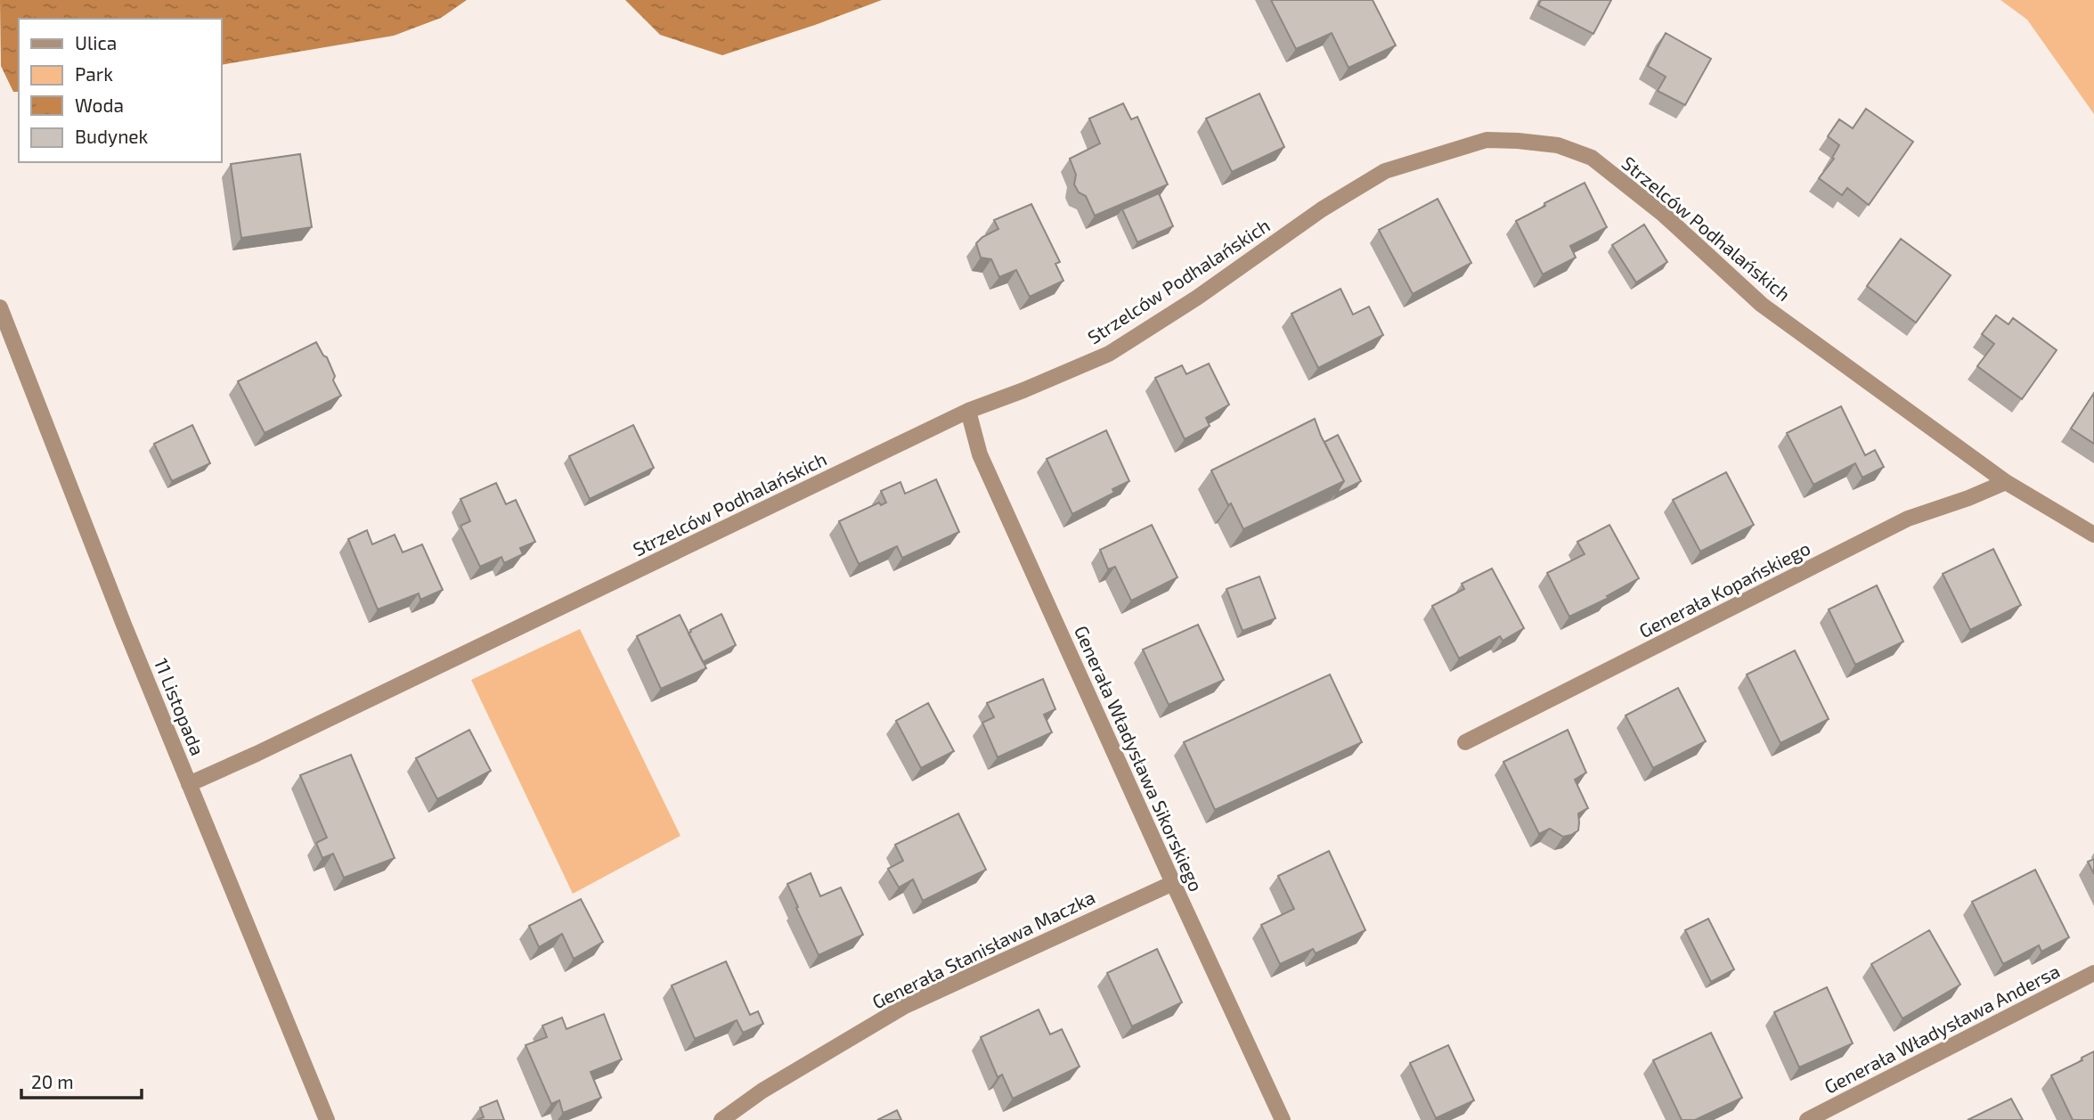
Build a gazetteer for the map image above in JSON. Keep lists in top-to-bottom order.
{
  "streets": {
    "street": [
      "Strzelców Podhalańskich",
      "Generała Kopańskiego",
      "11 Listopada",
      "Generała Władysława Sikorskiego",
      "Generała Stanisława Maczka",
      "Generała Władysława Andersa"
    ]
  },
  "crossings": [
    ["Strzelców Podhalańskich", "Generała Kopańskiego"],
    ["Strzelców Podhalańskich", "11 Listopada"],
    ["Strzelców Podhalańskich", "Generała Władysława Sikorskiego"],
    ["Generała Władysława Sikorskiego", "Generała Stanisława Maczka"]
  ],
  "legend": [
    "Ulica",
    "Park",
    "Woda",
    "Budynek"
  ],
  "scale_bar": "20 m"
}
